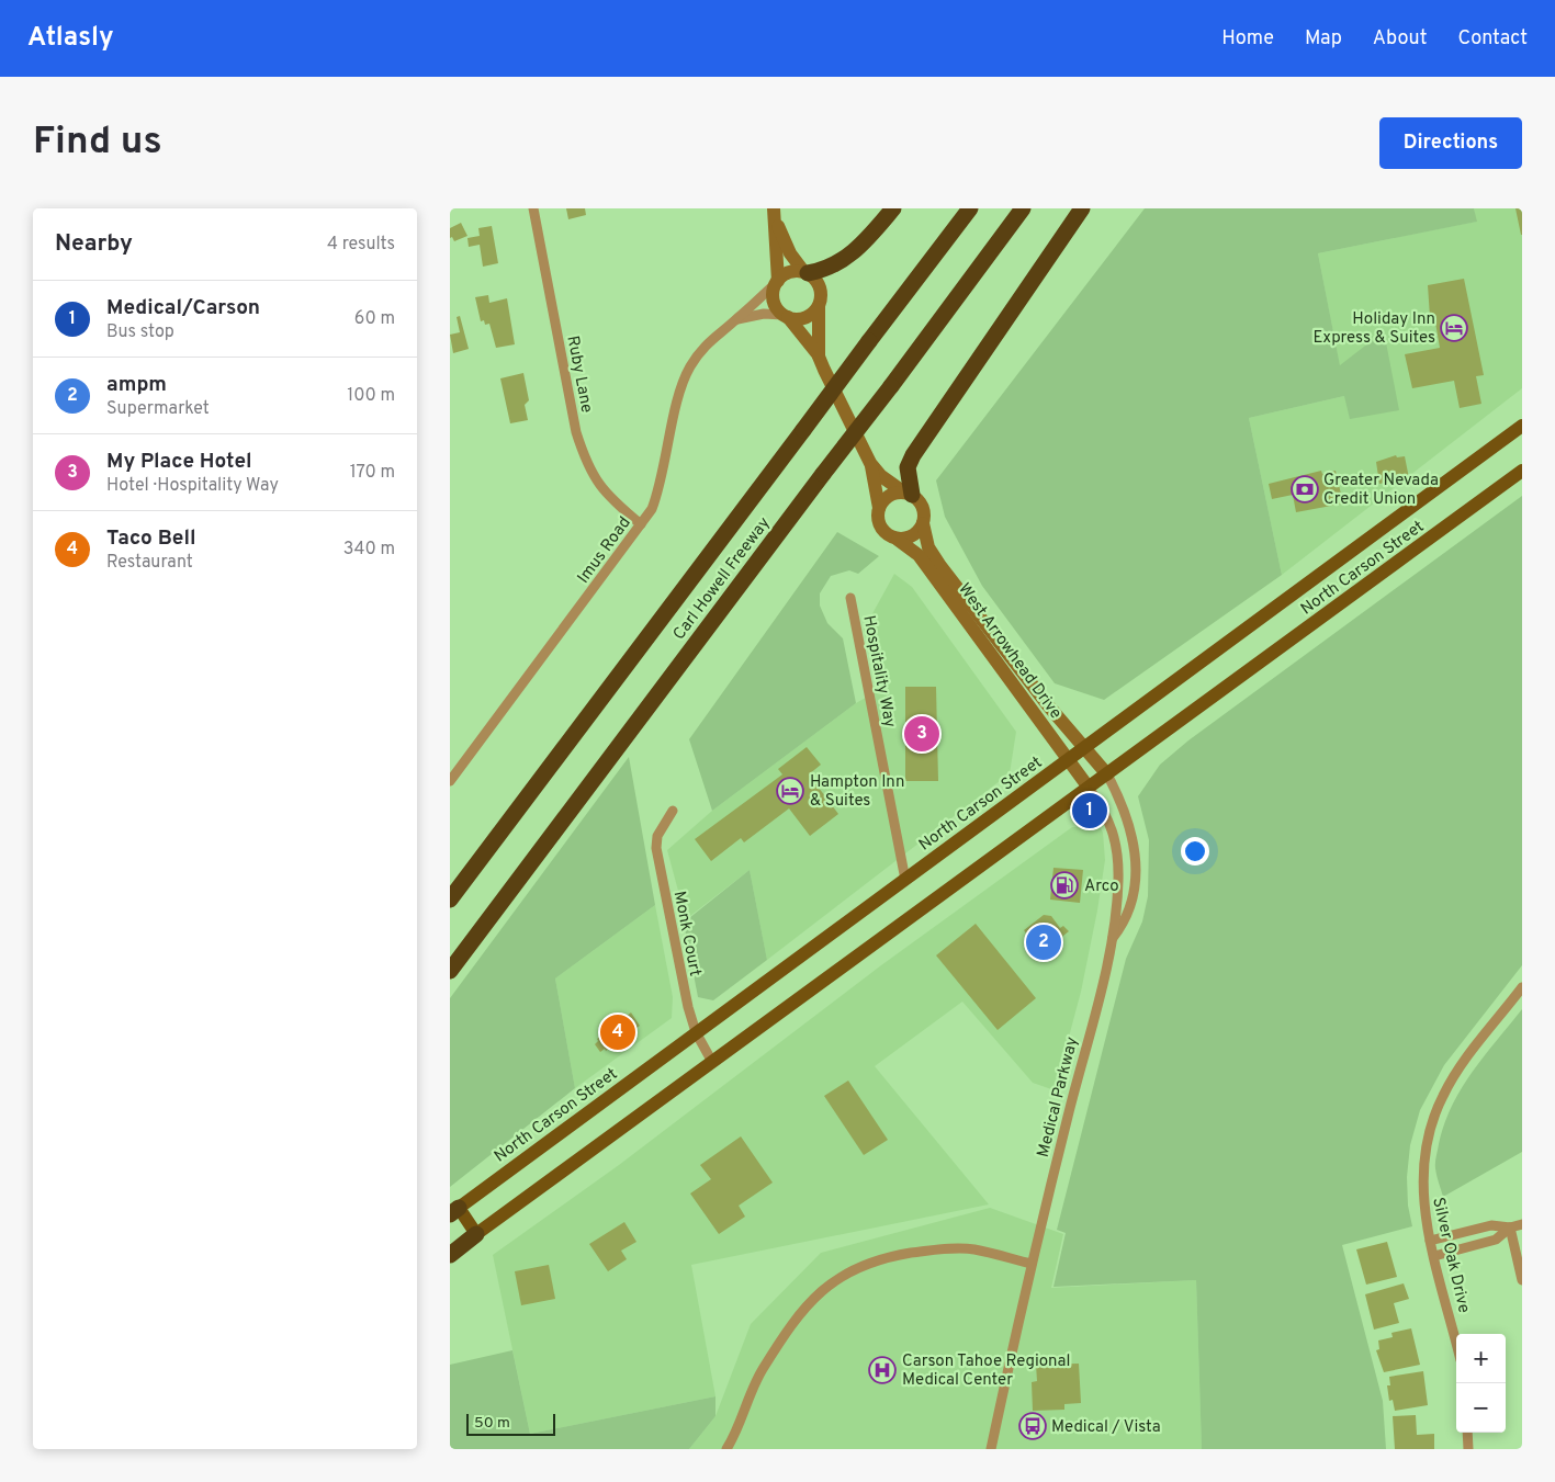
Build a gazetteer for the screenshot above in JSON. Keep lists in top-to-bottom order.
{
  "streets": {
    "highway": ["Carl Howell Freeway"],
    "main road": ["North Carson Street", "West Arrowhead Drive"],
    "street": [
      "Ruby Lane",
      "Imus Road",
      "Hospitality Way",
      "Monk Court",
      "Medical Parkway",
      "Silver Oak Drive"
    ]
  },
  "crossings": [
    ["Ruby Lane", "Imus Road"],
    ["North Carson Street", "West Arrowhead Drive"],
    ["North Carson Street", "Hospitality Way"],
    ["North Carson Street", "Monk Court"],
    ["North Carson Street", "Medical Parkway"],
    ["West Arrowhead Drive", "Medical Parkway"]
  ],
  "places": {
    "hotel": ["Holiday Inn Express & Suites", "Hampton Inn & Suites"],
    "bank": ["Greater Nevada Credit Union"],
    "fuel station": ["Arco"],
    "hospital": ["Carson Tahoe Regional Medical Center"],
    "bus stop": ["Medical / Vista"]
  },
  "scale_bar": "50 m",
  "page": {
    "header": "Atlasly",
    "nav": [
      "Home",
      "Map",
      "About",
      "Contact"
    ],
    "buttons": "Directions",
    "title": "Find us",
    "heading": ["Nearby", "4 results"],
    "list": [
      {
        "mark": "1",
        "name": "Medical/Carson",
        "note": "Bus stop",
        "value": "60 m"
      },
      {
        "mark": "2",
        "name": "ampm",
        "note": "Supermarket",
        "value": "100 m"
      },
      {
        "mark": "3",
        "name": "My Place Hotel",
        "note": "Hotel · Hospitality Way",
        "value": "170 m"
      },
      {
        "mark": "4",
        "name": "Taco Bell",
        "note": "Restaurant",
        "value": "340 m"
      }
    ],
    "pins": [
      "3",
      "1",
      "2",
      "4"
    ],
    "map_buttons": ["+", "−"],
    "scale": "50 m"
  }
}
